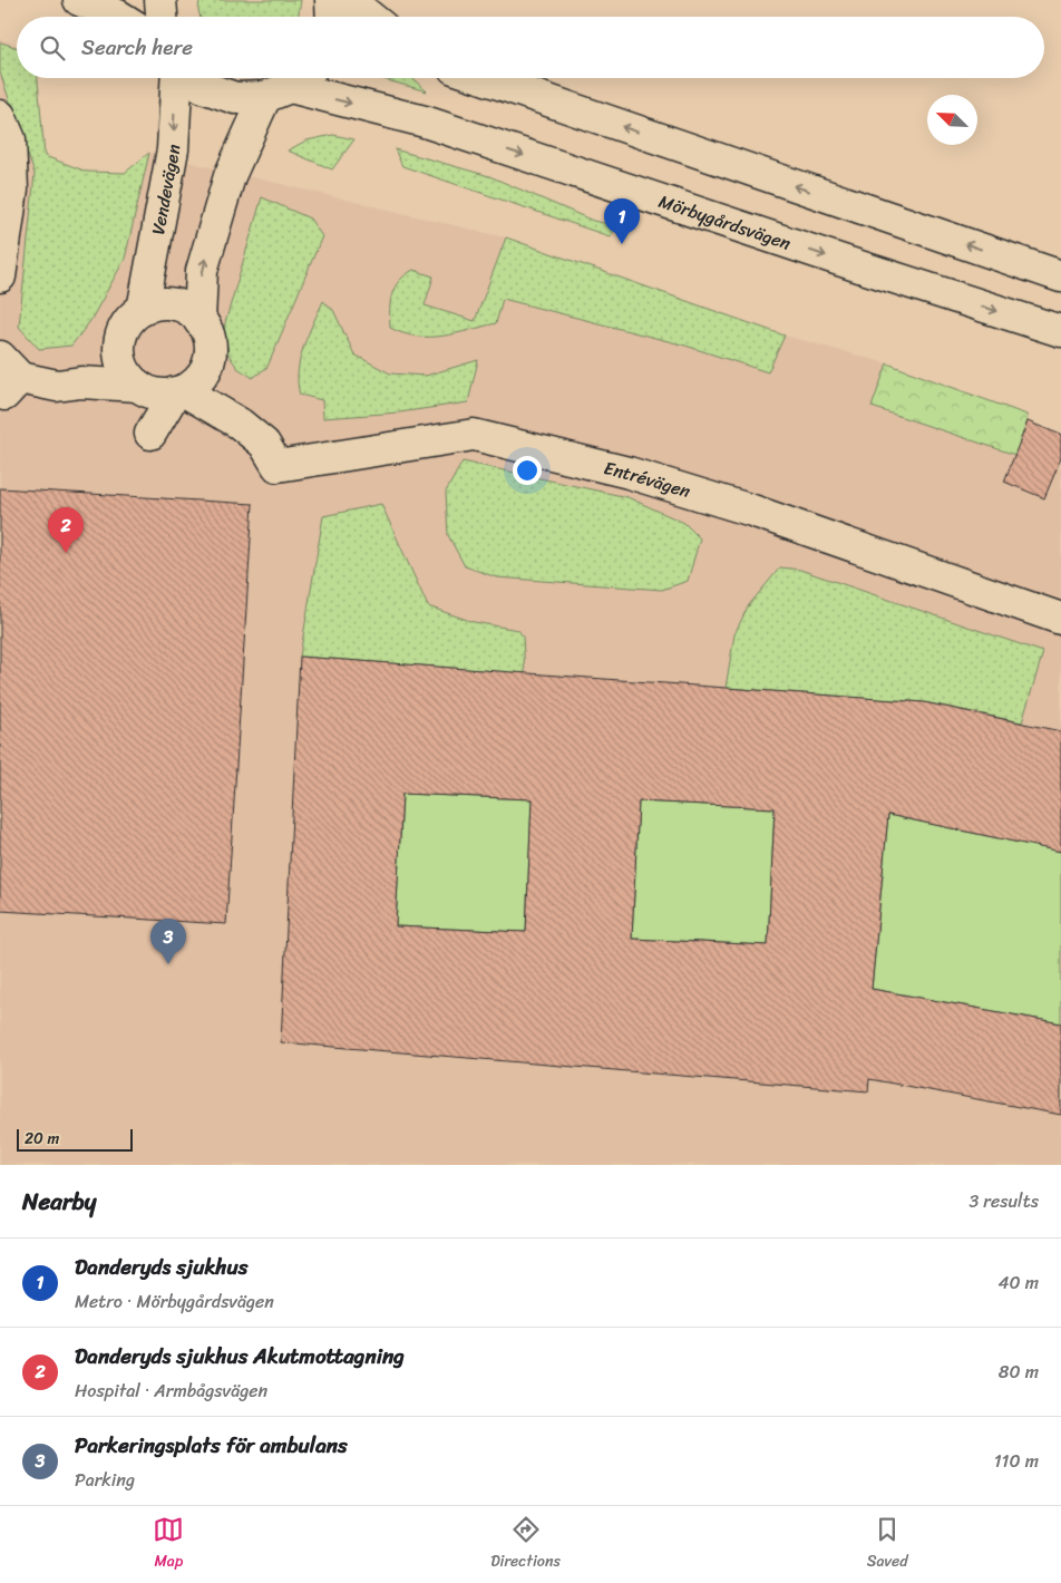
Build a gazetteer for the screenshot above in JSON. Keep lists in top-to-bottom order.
{
  "streets": {
    "street": ["Vendevägen", "Mörbygårdsvägen", "Entrévägen"]
  },
  "scale_bar": "20 m",
  "north": "top left",
  "page": {
    "search": "Search here",
    "pins": ["1", "2", "3"],
    "scale": "20 m",
    "heading": ["Nearby", "3 results"],
    "list": [
      {
        "mark": "1",
        "name": "Danderyds sjukhus",
        "note": "Metro · Mörbygårdsvägen",
        "value": "40 m"
      },
      {
        "mark": "2",
        "name": "Danderyds sjukhus Akutmottagning",
        "note": "Hospital · Armbågsvägen",
        "value": "80 m"
      },
      {
        "mark": "3",
        "name": "Parkeringsplats för ambulans",
        "note": "Parking",
        "value": "110 m"
      }
    ],
    "nav": ["Map", "Directions", "Saved"]
  }
}
